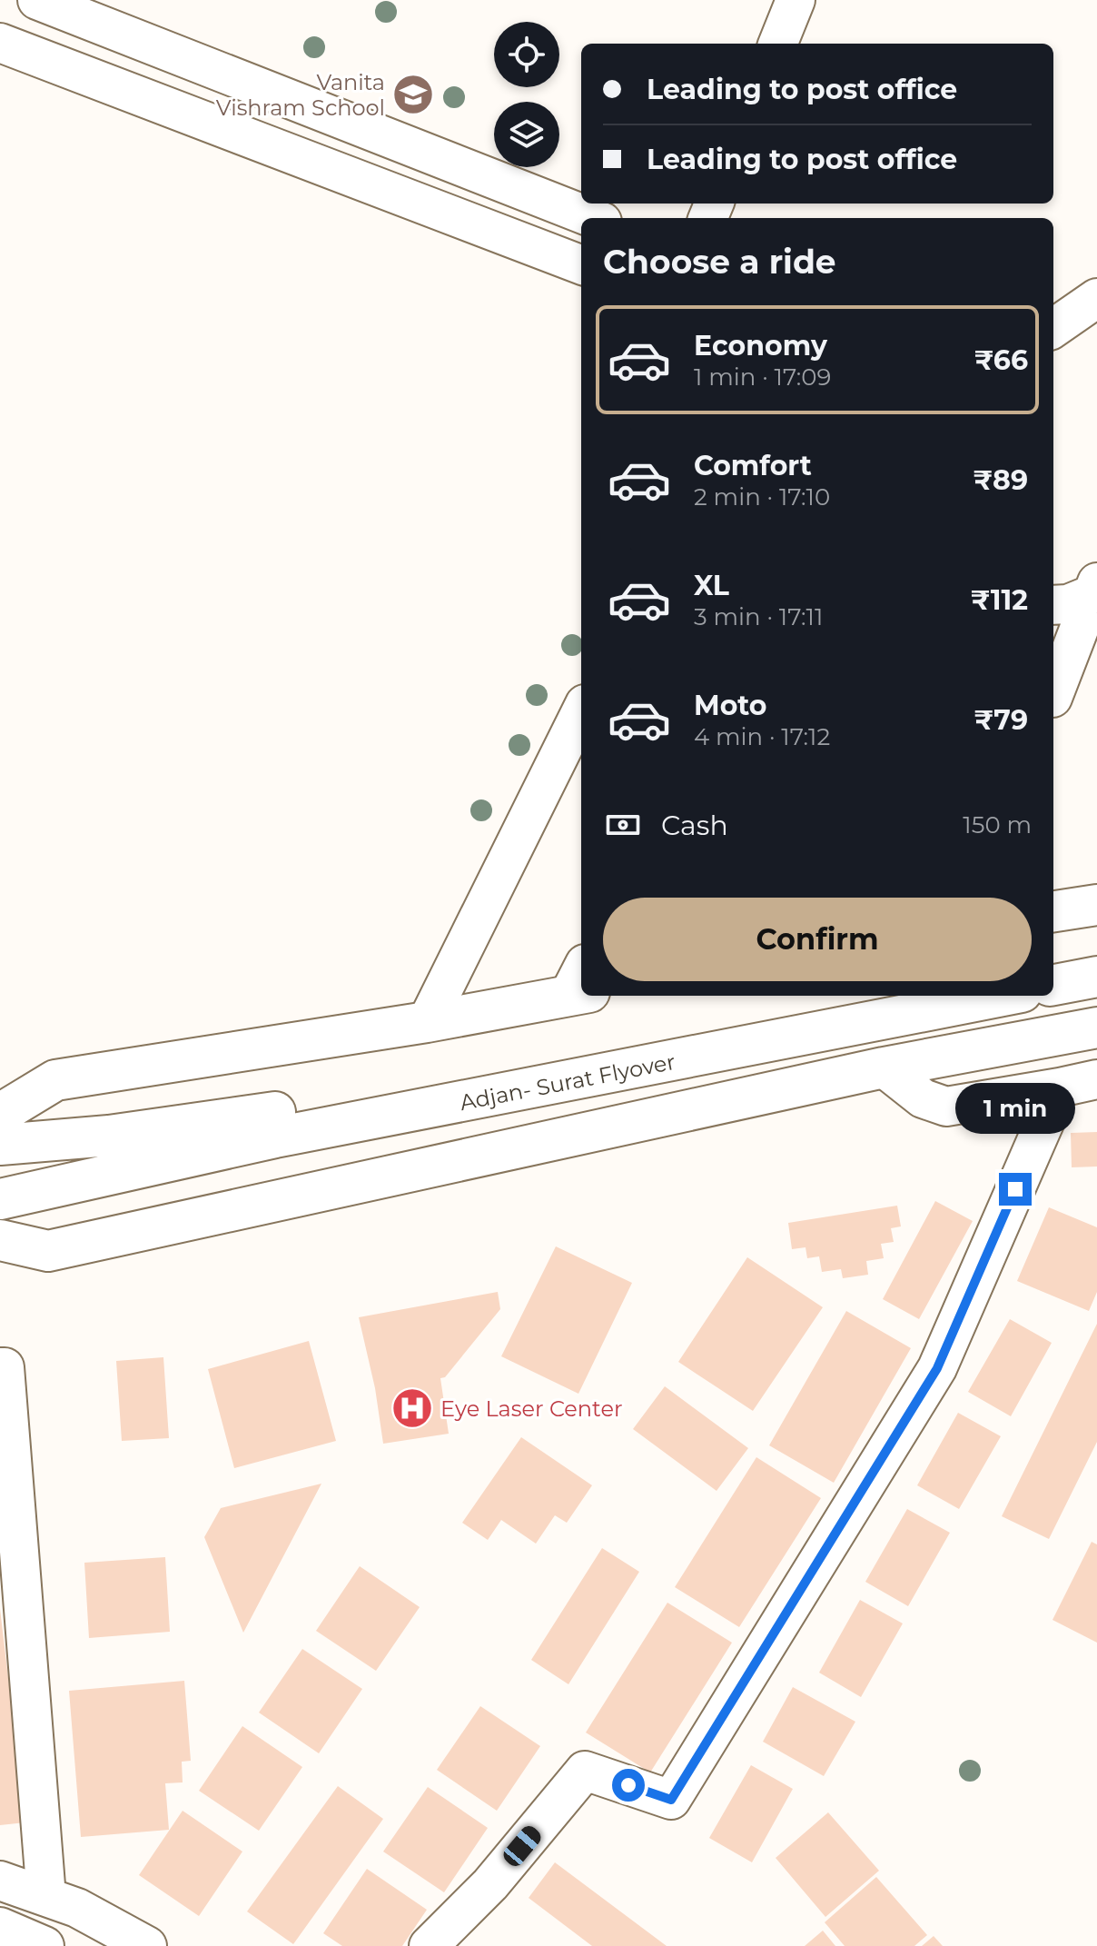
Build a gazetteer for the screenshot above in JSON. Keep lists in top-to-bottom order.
{
  "streets": {
    "highway": ["Adjan- Surat Flyover"]
  },
  "places": {
    "school or university": ["Vanita Vishram School"],
    "hospital": ["Eye Laser Center"]
  },
  "page": {
    "banner": ["Leading to post office", "Leading to post office"],
    "heading": "Choose a ride",
    "list": [
      {
        "name": "Economy",
        "note": "1 min · 17:09",
        "value": "₹66"
      },
      {
        "name": "Comfort",
        "note": "2 min · 17:10",
        "value": "₹89"
      },
      {
        "name": "XL",
        "note": "3 min · 17:11",
        "value": "₹112"
      },
      {
        "name": "Moto",
        "note": "4 min · 17:12",
        "value": "₹79"
      }
    ],
    "pay": ["Cash", "150 m"],
    "buttons": "Confirm",
    "bubble": "1 min"
  }
}
